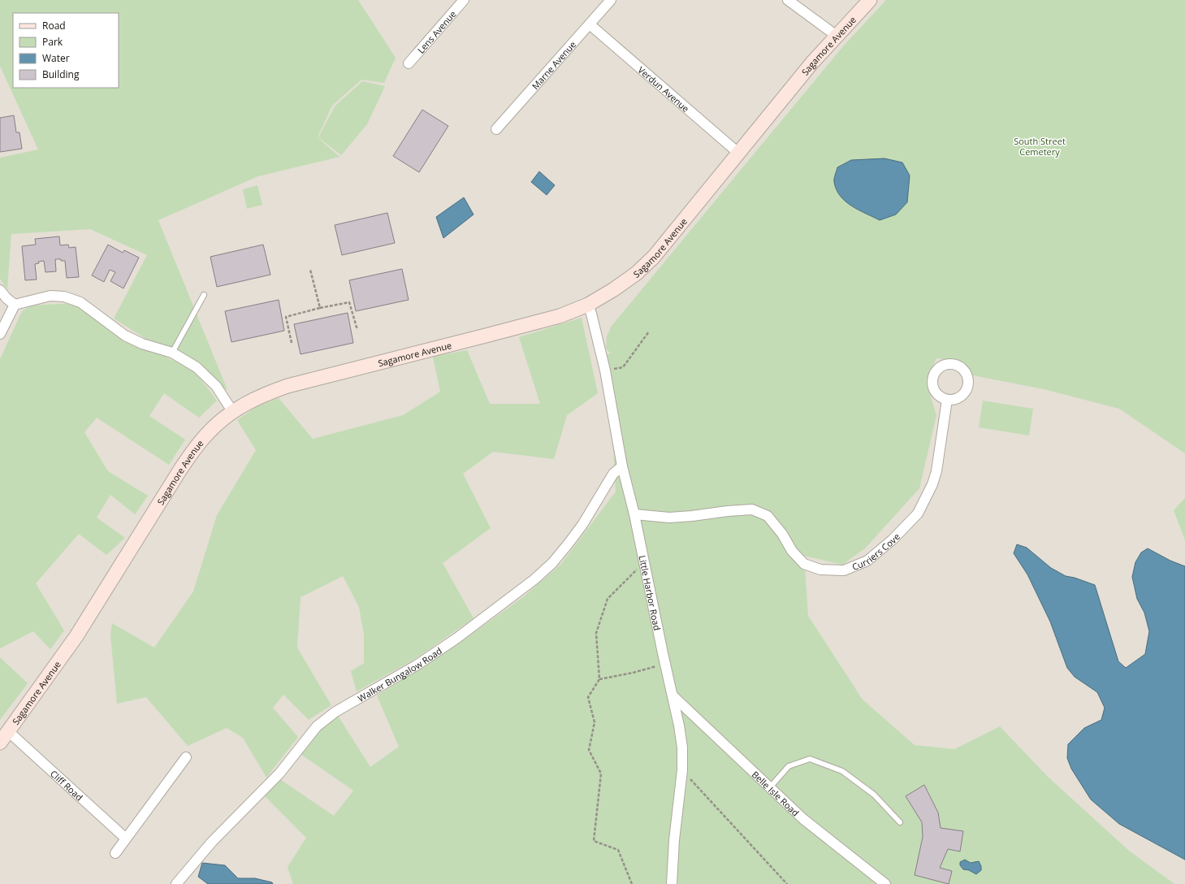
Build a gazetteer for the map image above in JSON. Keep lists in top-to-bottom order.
{
  "streets": {
    "main road": ["Sagamore Avenue"],
    "street": [
      "Lens Avenue",
      "Marne Avenue",
      "Verdun Avenue",
      "Curriers Cove",
      "Little Harbor Road",
      "Walker Bungalow Road",
      "Cliff Road",
      "Belle Isle Road"
    ]
  },
  "crossings": [
    ["Sagamore Avenue", "Verdun Avenue"],
    ["Sagamore Avenue", "Little Harbor Road"],
    ["Sagamore Avenue", "Cliff Road"],
    ["Marne Avenue", "Verdun Avenue"],
    ["Curriers Cove", "Little Harbor Road"],
    ["Little Harbor Road", "Walker Bungalow Road"],
    ["Little Harbor Road", "Belle Isle Road"]
  ],
  "parks": ["South Street Cemetery"],
  "legend": [
    "Road",
    "Park",
    "Water",
    "Building"
  ]
}
